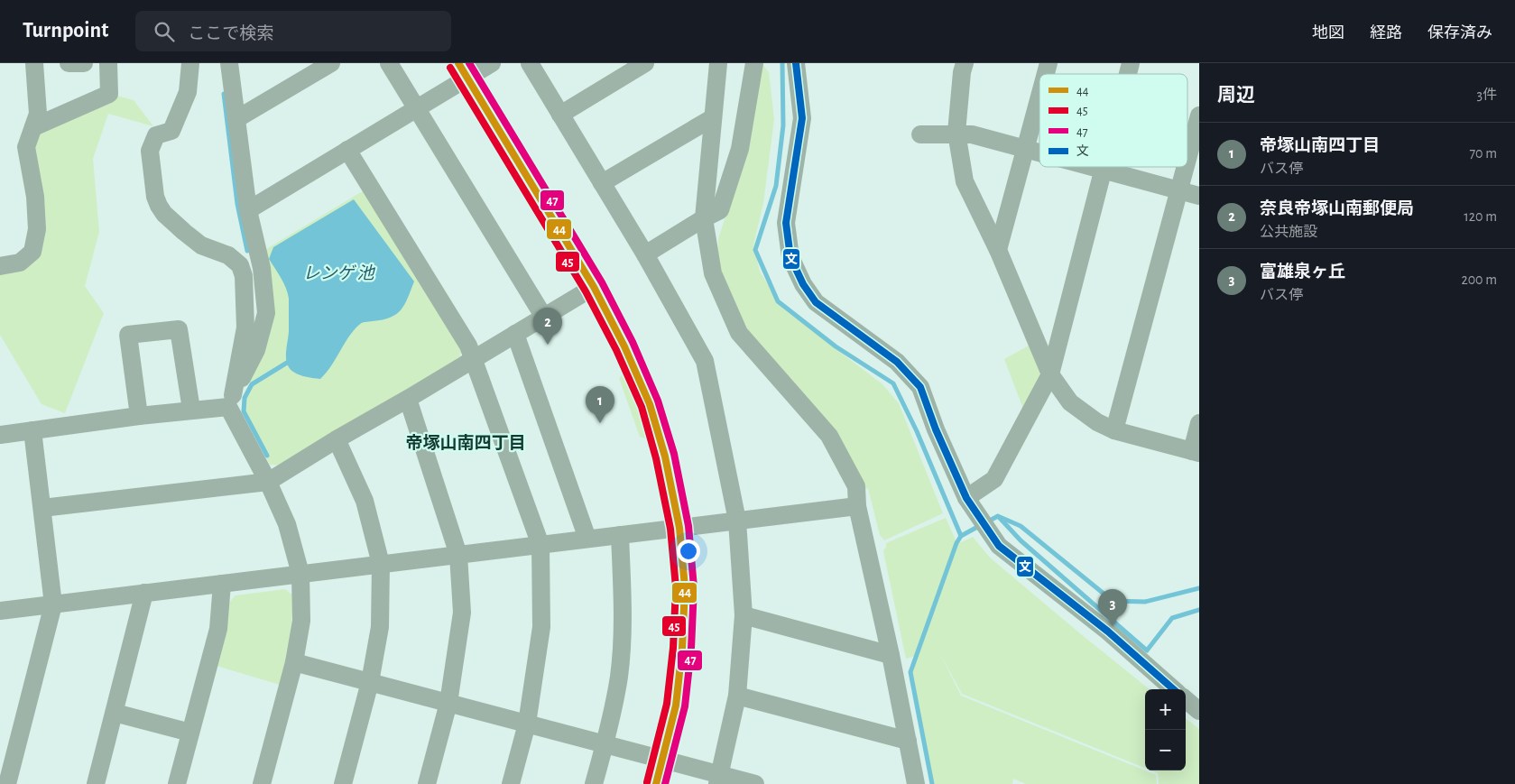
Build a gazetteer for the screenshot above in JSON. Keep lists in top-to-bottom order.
{
  "districts": ["帝塚山南四丁目"],
  "water": ["レンゲ 池"],
  "lines": [
    "transit line 44",
    "transit line 47",
    "transit line 文",
    "transit line 45"
  ],
  "legend": [
    "44",
    "45",
    "47",
    "文"
  ],
  "page": {
    "header": "Turnpoint",
    "search": "ここで検索",
    "nav": ["地図", "経路", "保存済み"],
    "heading": ["周辺", "3件"],
    "list": [
      {
        "mark": "1",
        "name": "帝塚山南四丁目",
        "note": "バス停",
        "value": "70 m"
      },
      {
        "mark": "2",
        "name": "奈良帝塚山南郵便局",
        "note": "公共施設",
        "value": "120 m"
      },
      {
        "mark": "3",
        "name": "富雄泉ヶ丘",
        "note": "バス停",
        "value": "200 m"
      }
    ],
    "pins": ["2", "1", "3"],
    "map_buttons": ["+", "−"]
  }
}
